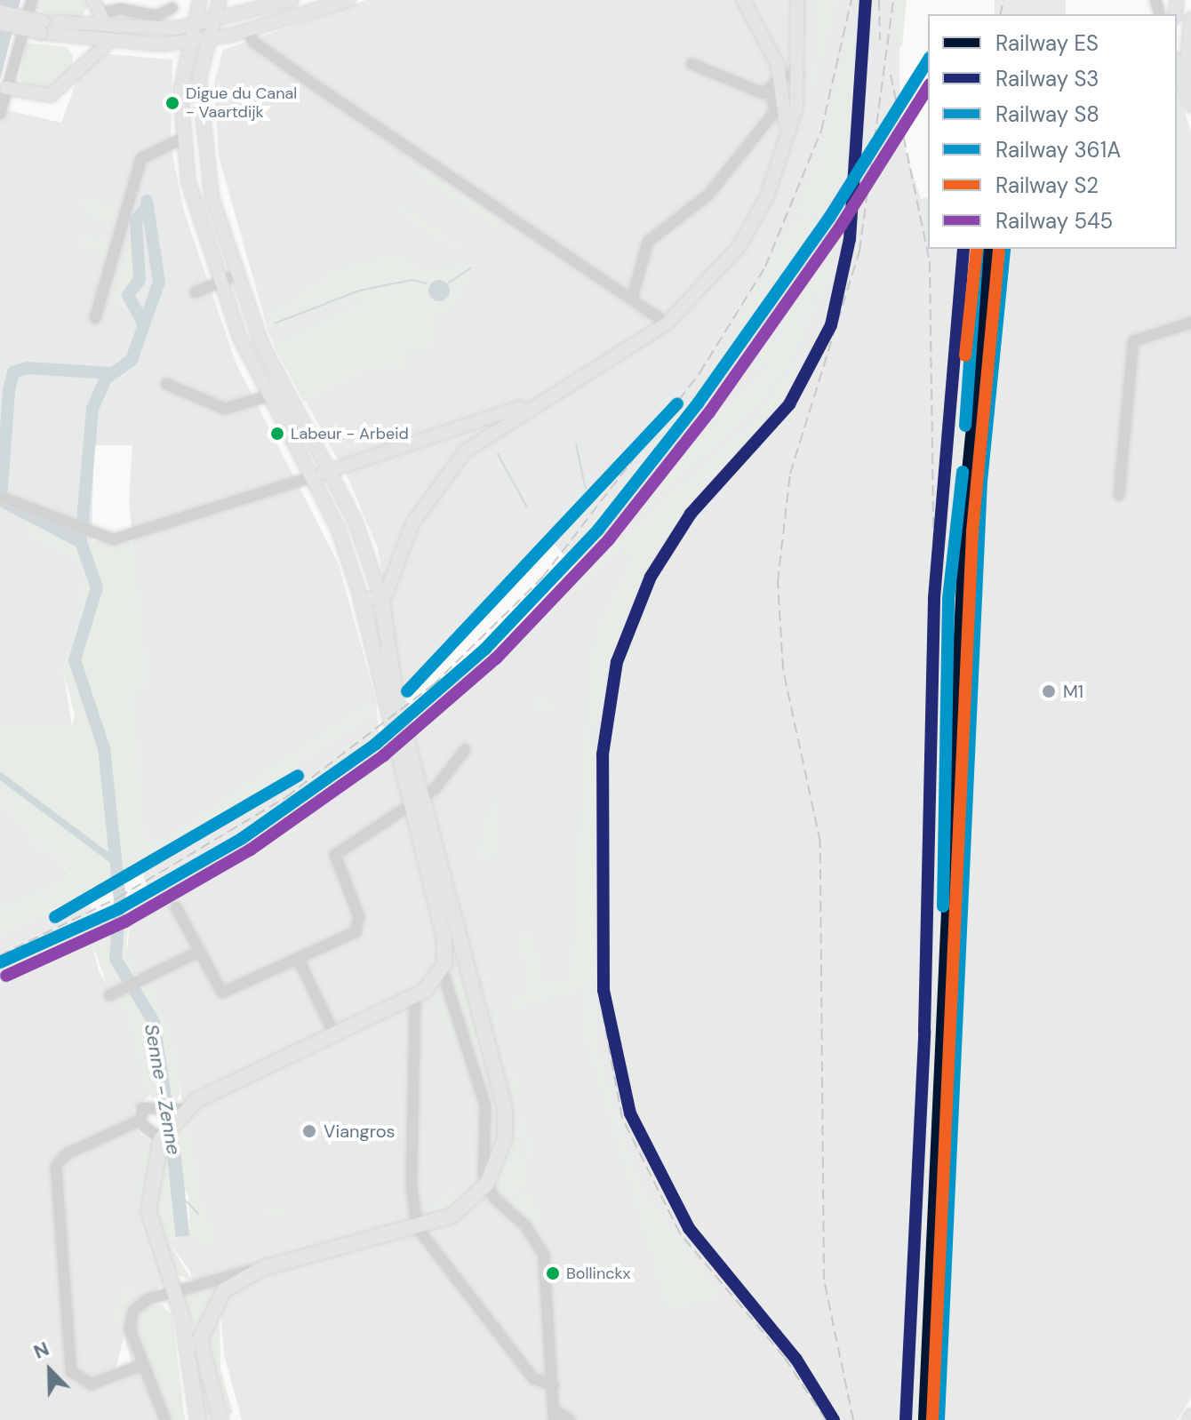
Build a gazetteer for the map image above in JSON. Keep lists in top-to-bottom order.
{
  "water": ["Senne - Zenne"],
  "places": [
    "Digue du Canal - Vaartdijk",
    "Labeur - Arbeid",
    "M1",
    "Viangros",
    "Bollinckx"
  ],
  "lines": [
    "rail line S3",
    "rail line S8",
    "rail line 545",
    "rail line ES",
    "rail line 361A",
    "rail line S2"
  ],
  "legend": [
    "Railway ES",
    "Railway S3",
    "Railway S8",
    "Railway 361A",
    "Railway S2",
    "Railway 545"
  ],
  "north": "top left"
}
